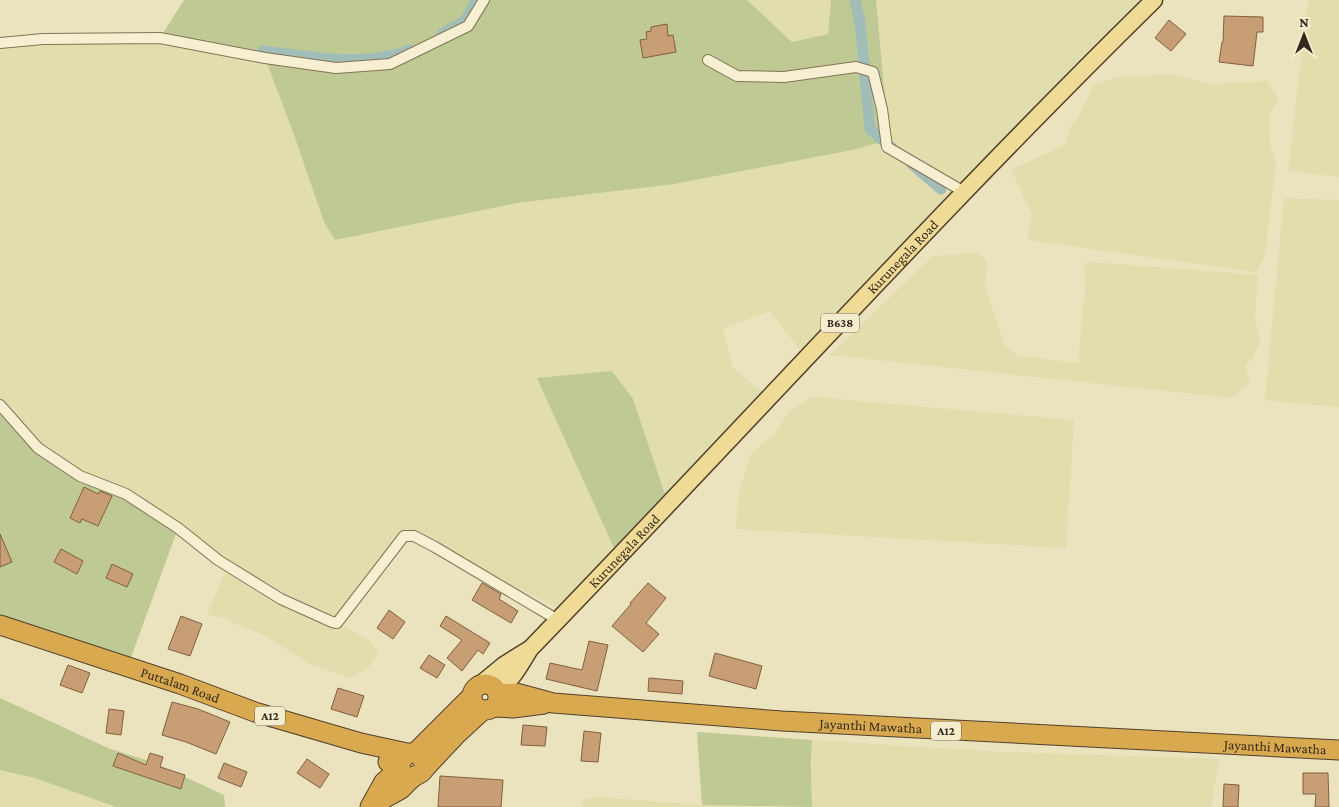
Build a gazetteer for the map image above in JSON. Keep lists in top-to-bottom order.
{
  "streets": {
    "highway": ["Puttalam Road", "A12", "Jayanthi Mawatha"],
    "main road": ["Kurunegala Road", "B638"]
  },
  "crossings": [
    ["Kurunegala Road", "Jayanthi Mawatha"]
  ],
  "north": "top"
}
